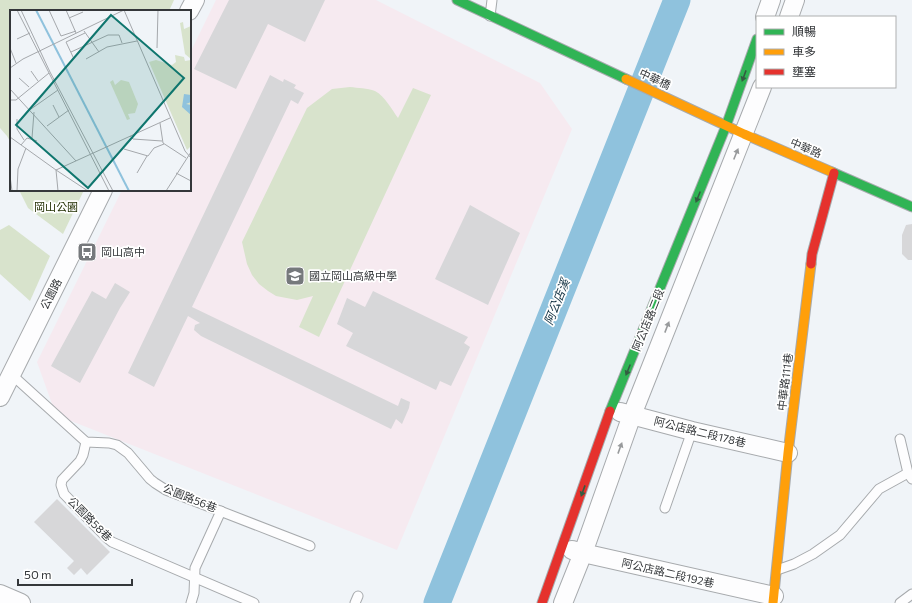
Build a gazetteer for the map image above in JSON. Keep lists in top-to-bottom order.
{
  "streets": {
    "street": [
      "中華橋",
      "中華路",
      "公園路",
      "阿公店路二段",
      "中華路111巷",
      "阿公店路二段178巷",
      "阿公店路二段192巷"
    ],
    "lane": ["公園路56巷", "公園路58巷"]
  },
  "crossings": [
    ["中華橋", "中華路"],
    ["中華路", "阿公店路二段"],
    ["中華路", "中華路111巷"],
    ["阿公店路二段", "阿公店路二段178巷"],
    ["阿公店路二段", "阿公店路二段192巷"],
    ["中華路111巷", "阿公店路二段178巷"],
    ["中華路111巷", "阿公店路二段192巷"],
    ["公園路56巷", "公園路58巷"]
  ],
  "water": ["阿公店溪"],
  "parks": ["岡山公園"],
  "places": {
    "bus stop": ["岡山高中"],
    "school or university": ["國立岡山高級中學"]
  },
  "legend": ["順暢", "車多", "壅塞"],
  "scale_bar": "50 m"
}
